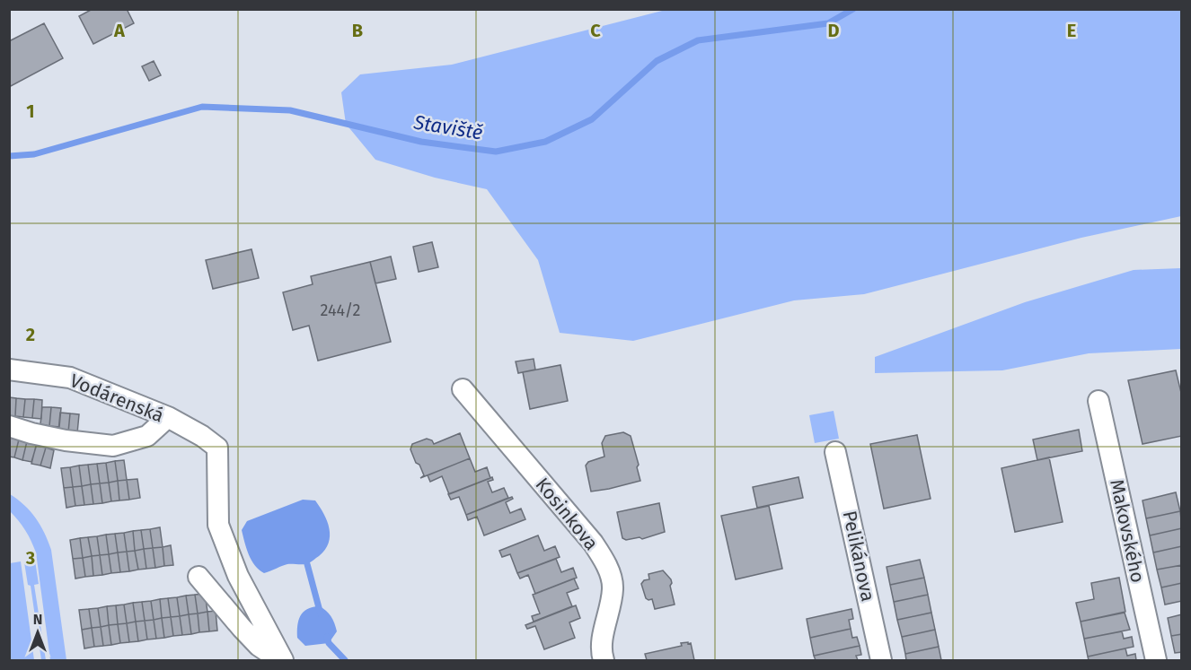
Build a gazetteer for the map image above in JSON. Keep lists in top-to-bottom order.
{
  "streets": {
    "street": [
      "Vodárenská",
      "Kosinkova",
      "Makovského",
      "Pelikánova"
    ]
  },
  "water": ["Staviště"],
  "house_numbers": ["244/2"],
  "north": "top",
  "grid": {
    "columns": [
      "A",
      "B",
      "C",
      "D",
      "E"
    ],
    "rows": ["1", "2", "3"]
  }
}
